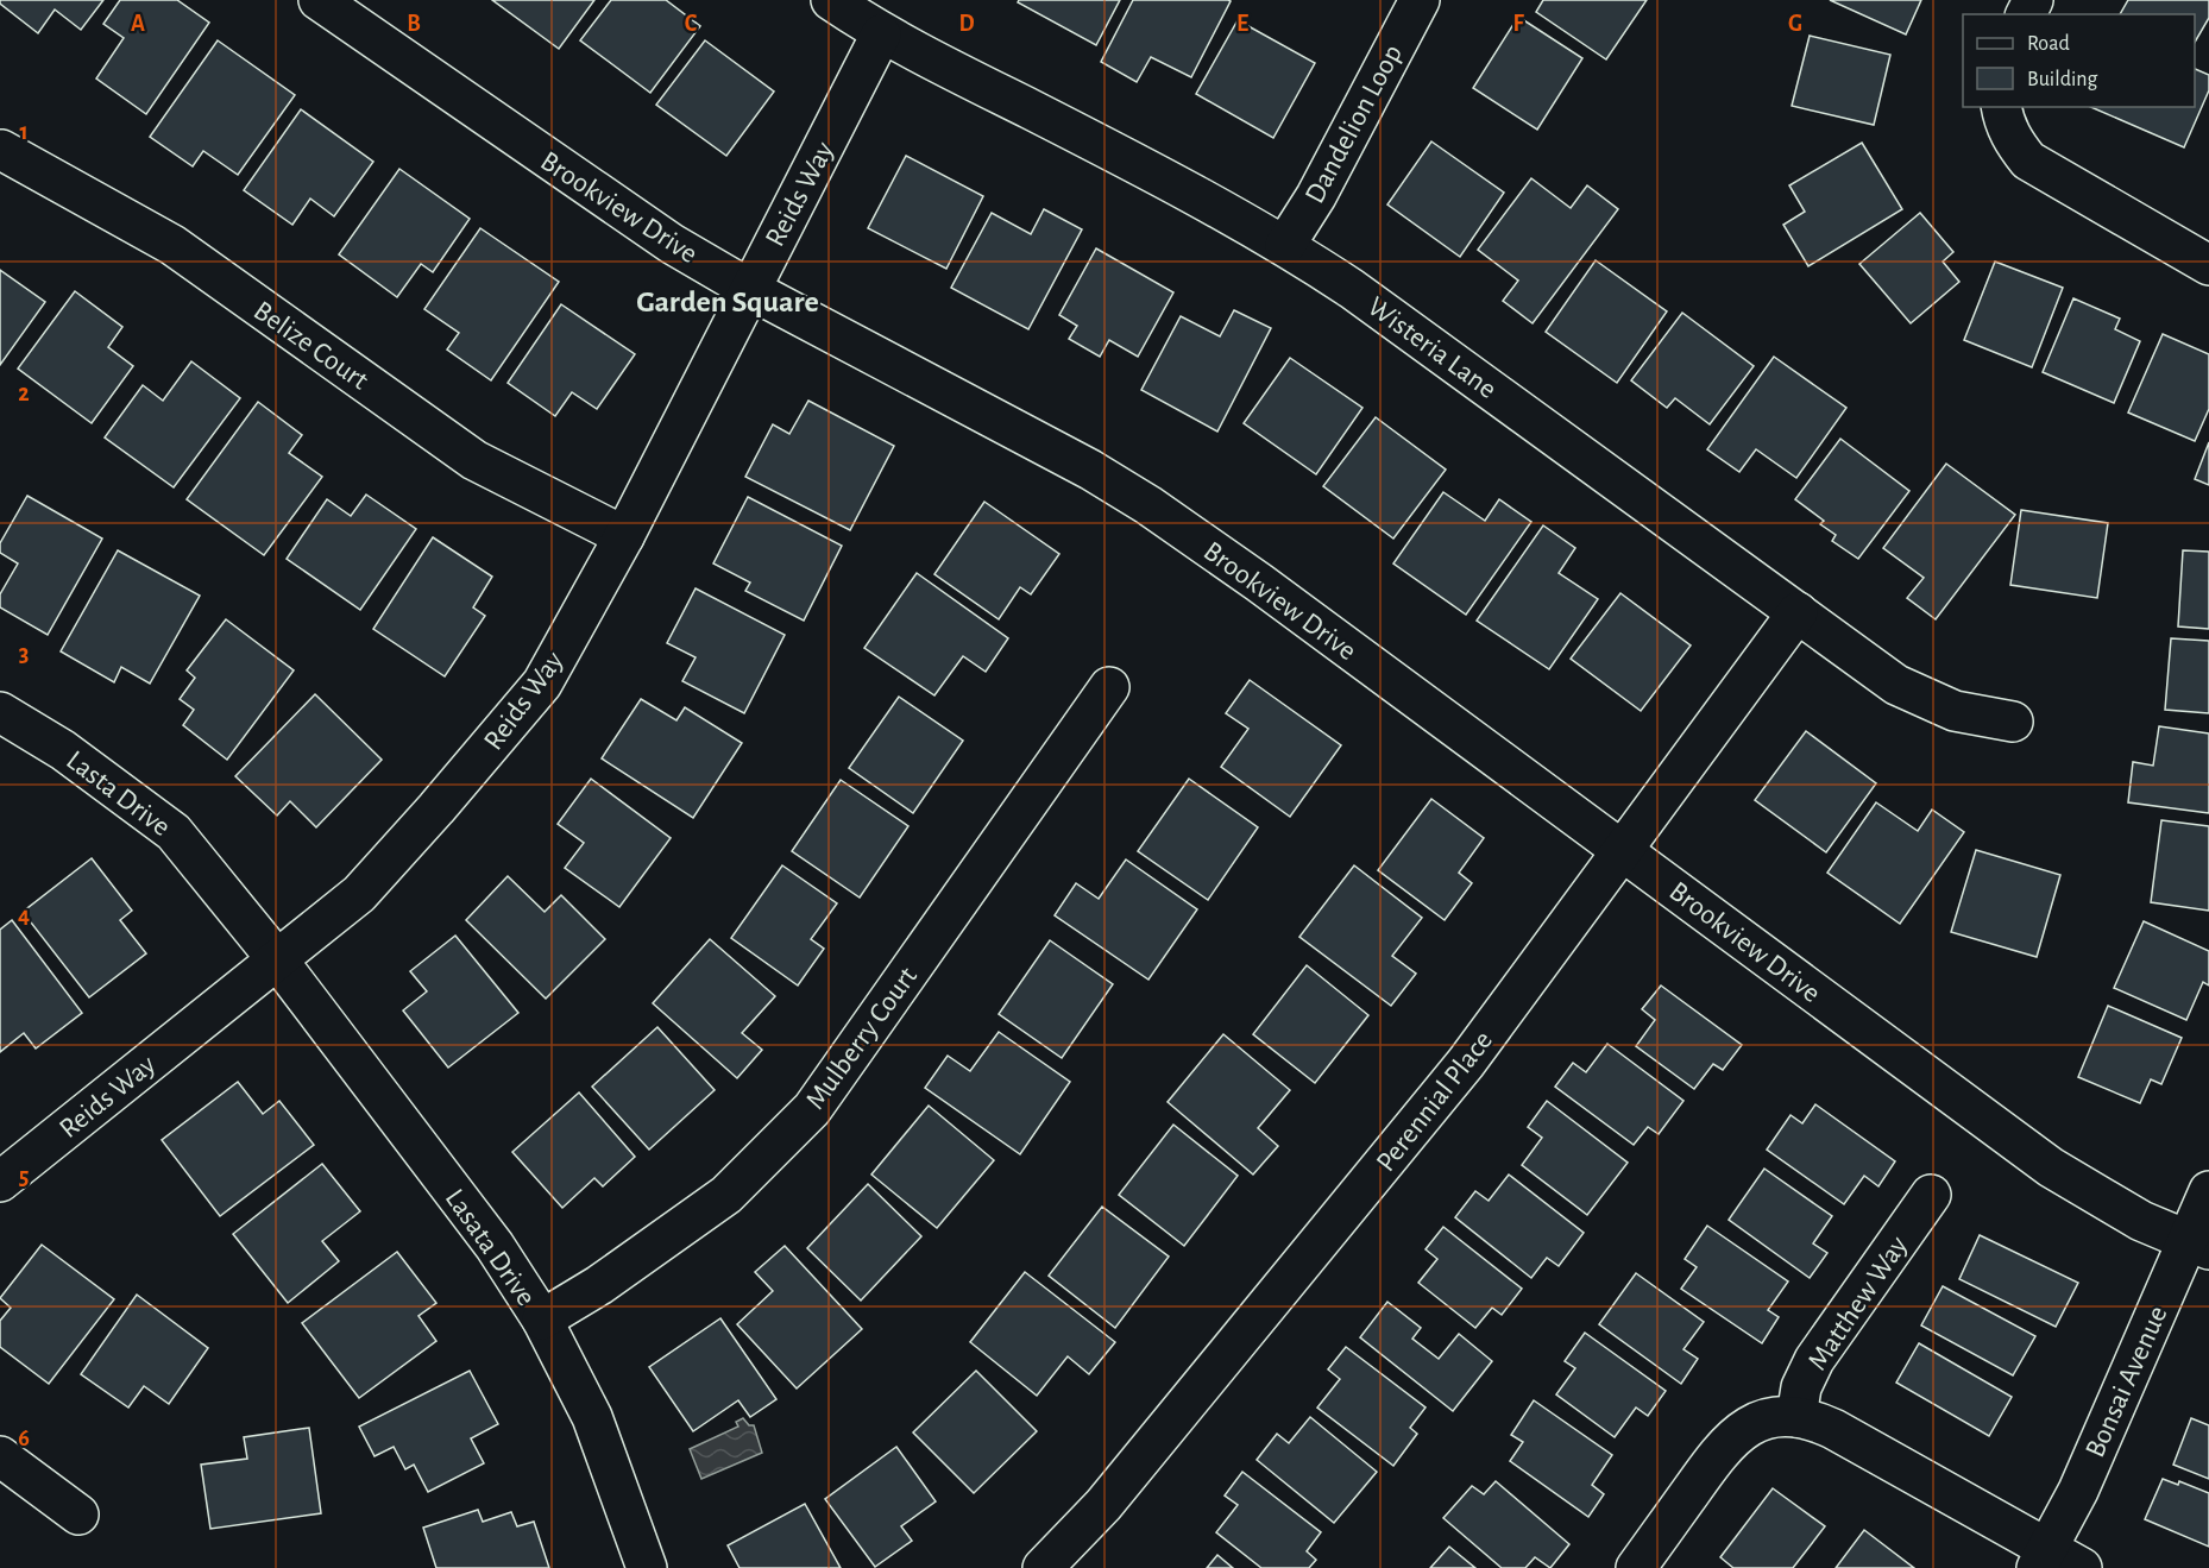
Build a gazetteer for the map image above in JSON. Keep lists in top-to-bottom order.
{
  "streets": {
    "street": [
      "Dandelion Loop",
      "Reids Way",
      "Brookview Drive",
      "Belize Court",
      "Wisteria Lane",
      "Lasta Drive",
      "Mulberry Court",
      "Perennial Place",
      "Lasata Drive",
      "Matthew Way",
      "Bonsai Avenue"
    ]
  },
  "crossings": [
    ["Dandelion Loop", "Wisteria Lane"],
    ["Reids Way", "Brookview Drive"],
    ["Reids Way", "Belize Court"],
    ["Reids Way", "Wisteria Lane"],
    ["Reids Way", "Lasta Drive"],
    ["Reids Way", "Lasata Drive"],
    ["Brookview Drive", "Perennial Place"],
    ["Brookview Drive", "Bonsai Avenue"],
    ["Wisteria Lane", "Perennial Place"],
    ["Lasta Drive", "Lasata Drive"],
    ["Mulberry Court", "Lasata Drive"]
  ],
  "districts": ["Garden Square"],
  "legend": ["Road", "Building"],
  "grid": {
    "columns": [
      "A",
      "B",
      "C",
      "D",
      "E",
      "F",
      "G"
    ],
    "rows": [
      "1",
      "2",
      "3",
      "4",
      "5",
      "6"
    ]
  }
}
